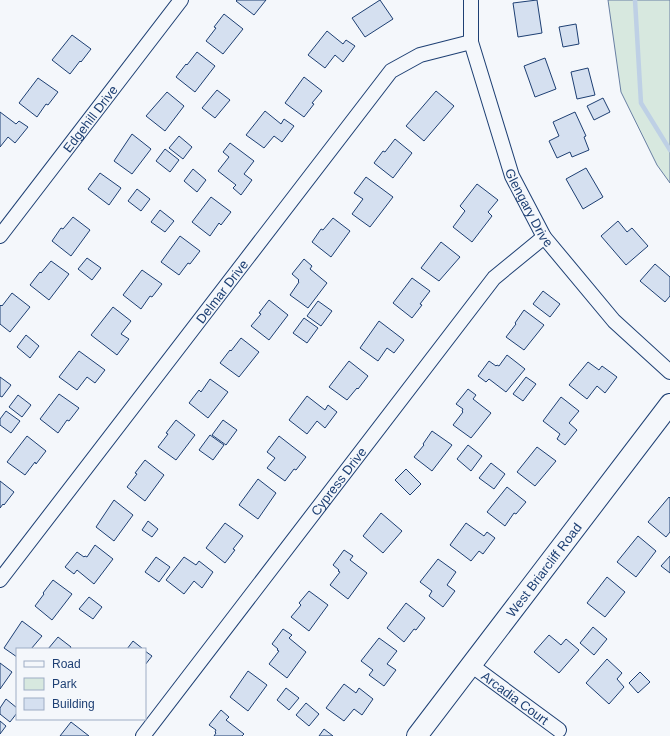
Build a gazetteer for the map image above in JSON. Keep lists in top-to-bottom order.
{
  "streets": {
    "street": [
      "Edgehill Drive",
      "Glengary Drive",
      "Delmar Drive",
      "Cypress Drive",
      "West Briarcliff Road",
      "Arcadia Court"
    ]
  },
  "crossings": [
    ["Glengary Drive", "Delmar Drive"],
    ["Glengary Drive", "Cypress Drive"],
    ["West Briarcliff Road", "Arcadia Court"]
  ],
  "legend": ["Road", "Park", "Building"]
}
